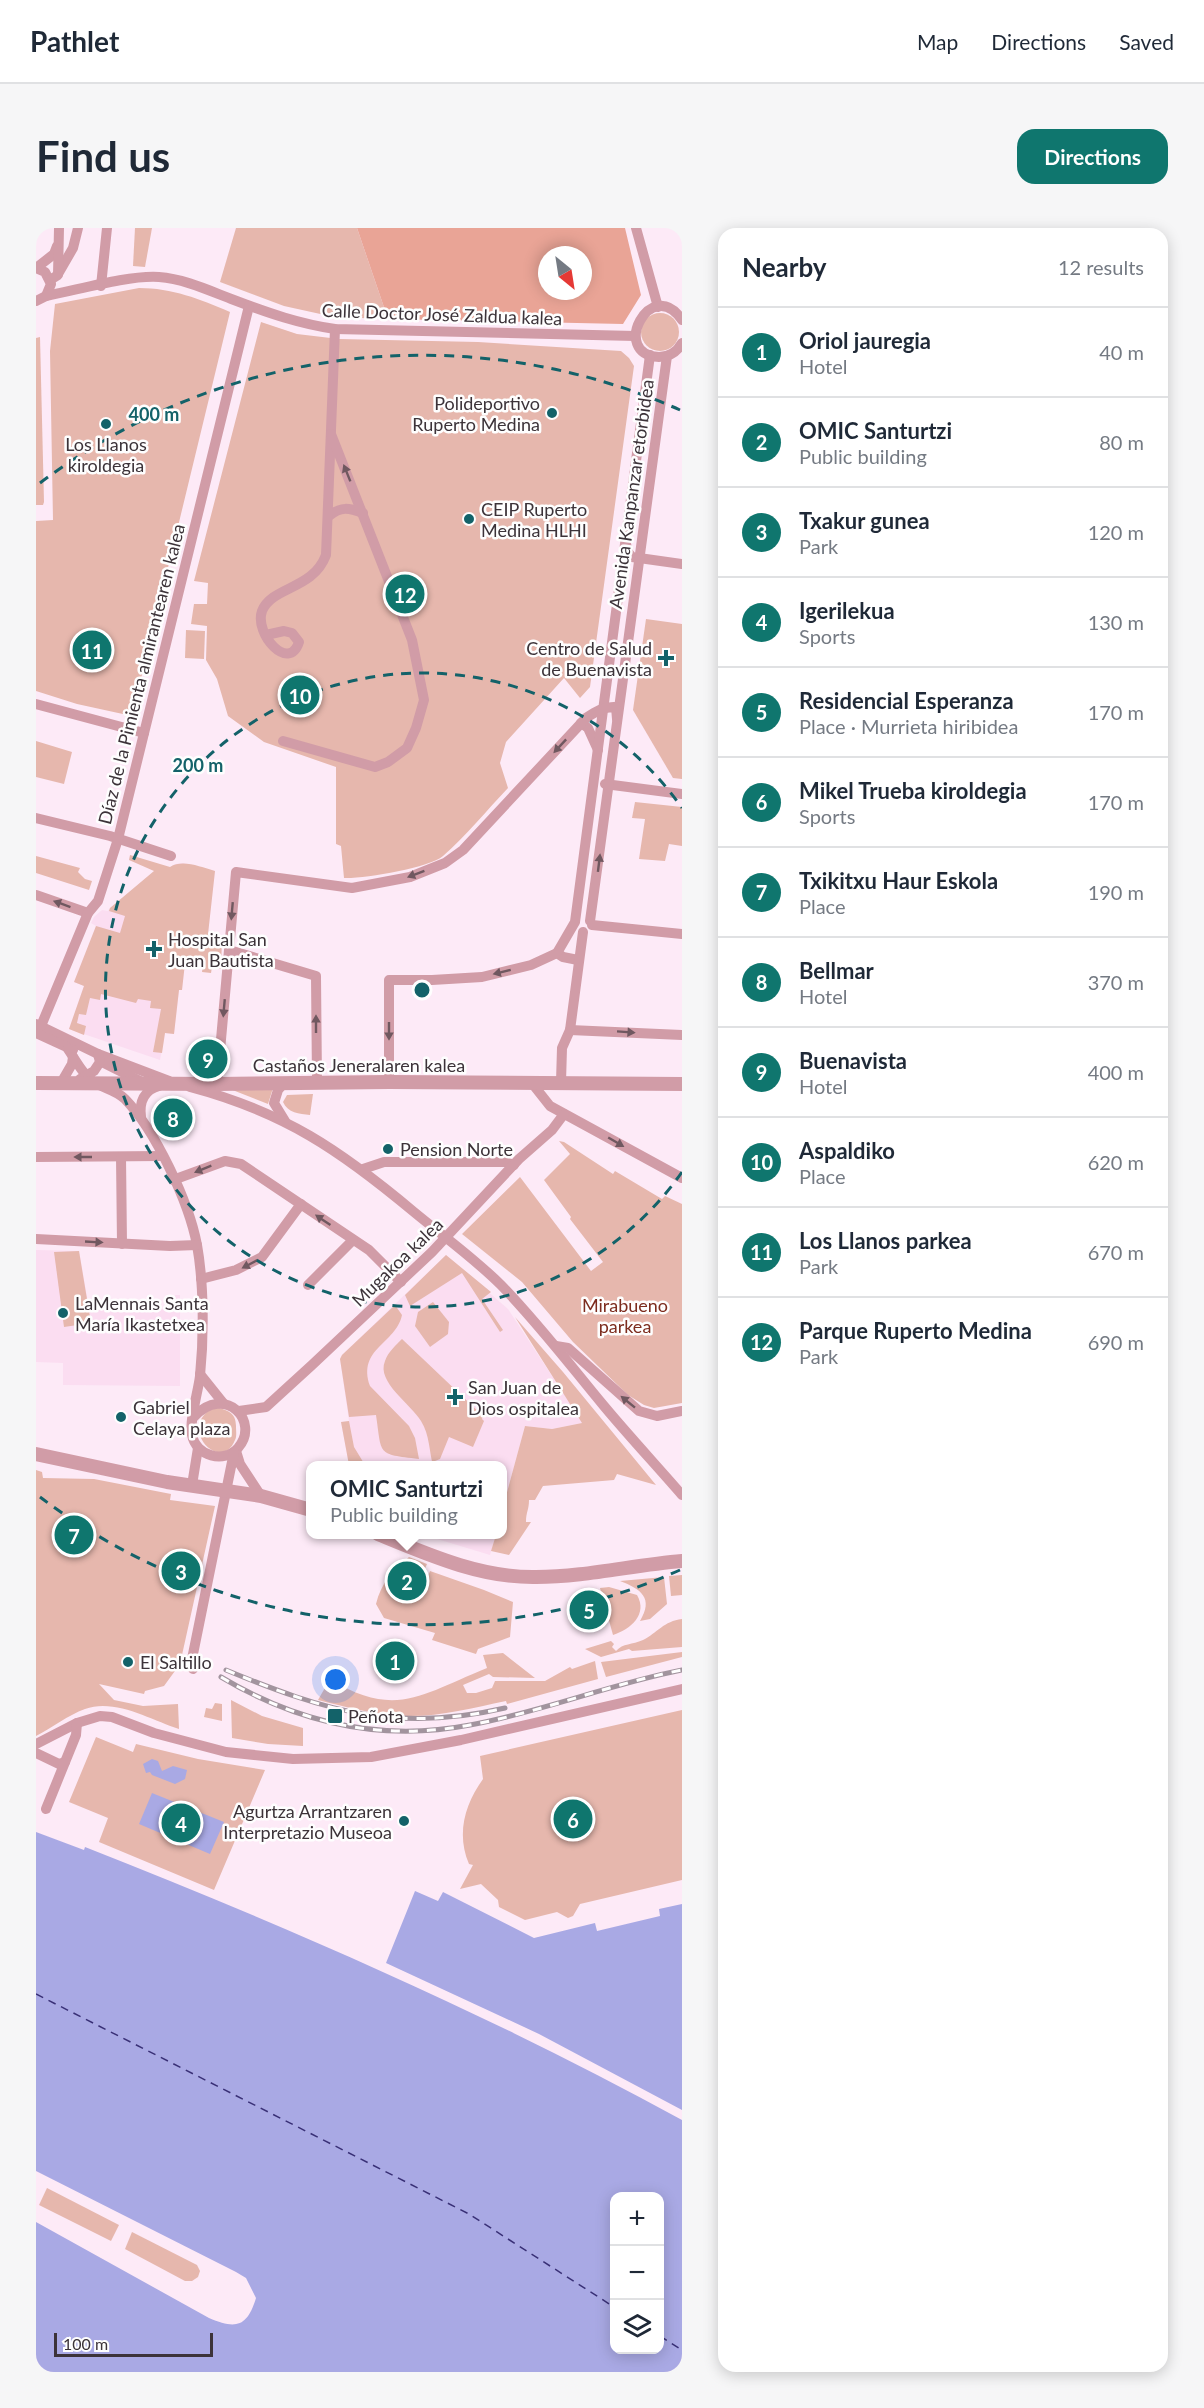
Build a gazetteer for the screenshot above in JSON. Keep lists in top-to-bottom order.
{
  "streets": {
    "street": [
      "Calle Doctor José Zaldua kalea",
      "Avenida Kanpanzar etorbidea",
      "Díaz de la Pimienta almirantearen kalea",
      "Castaños Jeneralaren kalea",
      "Mugakoa kalea"
    ]
  },
  "crossings": [
    ["Calle Doctor José Zaldua kalea", "Díaz de la Pimienta almirantearen kalea"]
  ],
  "parks": ["Mirabueno parkea"],
  "places": {
    "other": [
      "Polideportivo Ruperto Medina",
      "Los Llanos kiroldegia",
      "CEIP Ruperto Medina HLHI",
      "Pension Norte",
      "LaMennais Santa María Ikastetxea",
      "Gabriel Celaya plaza",
      "El Saltillo",
      "Agurtza Arrantzaren Interpretazio Museoa"
    ],
    "health": ["Centro de Salud de Buenavista", "Hospital San Juan Bautista", "San Juan de Dios ospitalea"],
    "transit": ["Peñota"]
  },
  "scale_bar": "100 m",
  "north": "bottom right",
  "page": {
    "header": "Pathlet",
    "nav": ["Map", "Directions", "Saved"],
    "buttons": "Directions",
    "title": "Find us",
    "heading": ["Nearby", "12 results"],
    "list": [
      {
        "mark": "1",
        "name": "Oriol jauregia",
        "note": "Hotel",
        "value": "40 m"
      },
      {
        "mark": "2",
        "name": "OMIC Santurtzi",
        "note": "Public building",
        "value": "80 m"
      },
      {
        "mark": "3",
        "name": "Txakur gunea",
        "note": "Park",
        "value": "120 m"
      },
      {
        "mark": "4",
        "name": "Igerilekua",
        "note": "Sports",
        "value": "130 m"
      },
      {
        "mark": "5",
        "name": "Residencial Esperanza",
        "note": "Place · Murrieta hiribidea",
        "value": "170 m"
      },
      {
        "mark": "6",
        "name": "Mikel Trueba kiroldegia",
        "note": "Sports",
        "value": "170 m"
      },
      {
        "mark": "7",
        "name": "Txikitxu Haur Eskola",
        "note": "Place",
        "value": "190 m"
      },
      {
        "mark": "8",
        "name": "Bellmar",
        "note": "Hotel",
        "value": "370 m"
      },
      {
        "mark": "9",
        "name": "Buenavista",
        "note": "Hotel",
        "value": "400 m"
      },
      {
        "mark": "10",
        "name": "Aspaldiko",
        "note": "Place",
        "value": "620 m"
      },
      {
        "mark": "11",
        "name": "Los Llanos parkea",
        "note": "Park",
        "value": "670 m"
      },
      {
        "mark": "12",
        "name": "Parque Ruperto Medina",
        "note": "Park",
        "value": "690 m"
      }
    ],
    "pins": [
      "12",
      "11",
      "10",
      "9",
      "8",
      "7",
      "3",
      "2",
      "5",
      "1",
      "6",
      "4"
    ],
    "popup": ["OMIC Santurtzi", "Public building"],
    "map_buttons": ["+", "−"],
    "scale": "100 m"
  },
  "rings": ["400 m", "200 m"]
}
